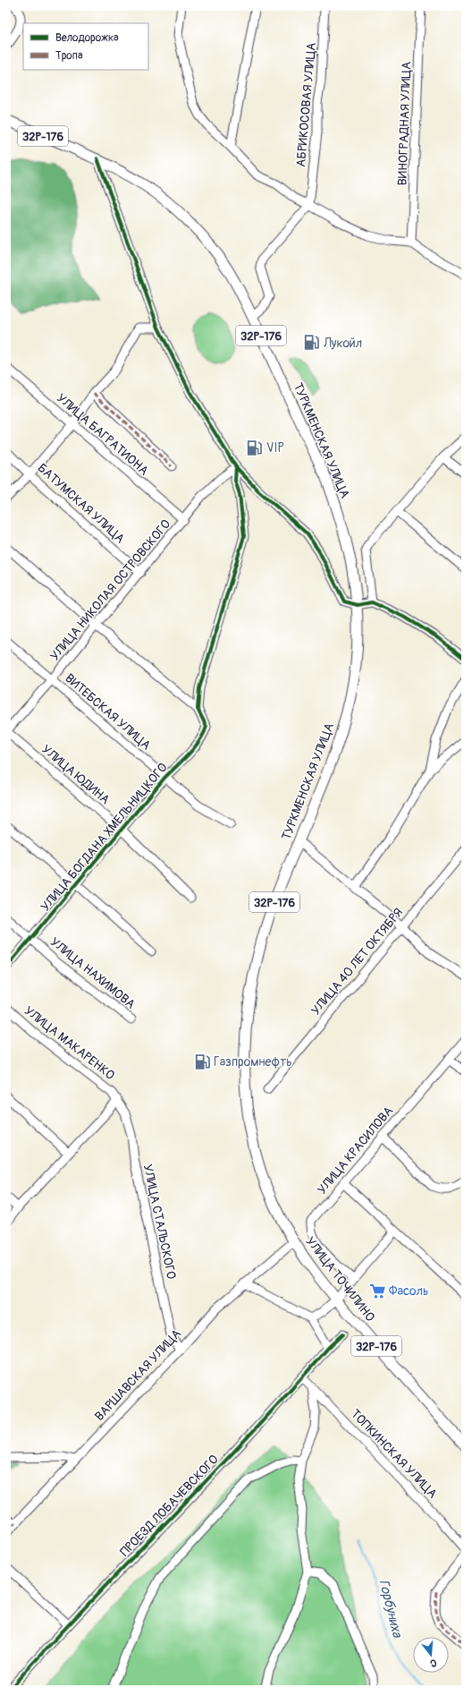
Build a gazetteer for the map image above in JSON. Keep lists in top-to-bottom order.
{
  "streets": {
    "main road": ["32Р-176", "ТУРКМЕНСКАЯ УЛИЦА", "УЛИЦА ТОЧИЛИНО"],
    "street": [
      "АБРИКОСОВАЯ УЛИЦА",
      "ВИНОГРАДНАЯ УЛИЦА",
      "УЛИЦА БАГРАТИОНА",
      "БАТУМСКАЯ УЛИЦА",
      "УЛИЦА НИКОЛАЯ ОСТРОВСКОГО",
      "ВИТЕБСКАЯ УЛИЦА",
      "УЛИЦА ЮДИНА",
      "УЛИЦА БОГДАНА ХМЕЛЬНИЦКОГО",
      "УЛИЦА 40 ЛЕТ ОКТЯБРЯ",
      "УЛИЦА НАХИМОВА",
      "УЛИЦА МАКАРЕНКО",
      "УЛИЦА КРАСИЛОВА",
      "УЛИЦА СТАЛЬСКОГО",
      "ВАРШАВСКАЯ УЛИЦА",
      "ТОПКИНСКАЯ УЛИЦА",
      "ПРОЕЗД ЛОБАЧЕВСКОГО"
    ]
  },
  "crossings": [
    ["УЛИЦА БАГРАТИОНА", "УЛИЦА НИКОЛАЯ ОСТРОВСКОГО"],
    ["ТУРКМЕНСКАЯ УЛИЦА", "УЛИЦА ТОЧИЛИНО"],
    ["ТУРКМЕНСКАЯ УЛИЦА", "ВАРШАВСКАЯ УЛИЦА"],
    ["БАТУМСКАЯ УЛИЦА", "УЛИЦА НИКОЛАЯ ОСТРОВСКОГО"],
    ["УЛИЦА НИКОЛАЯ ОСТРОВСКОГО", "ВИТЕБСКАЯ УЛИЦА"],
    ["УЛИЦА НИКОЛАЯ ОСТРОВСКОГО", "УЛИЦА ЮДИНА"],
    ["ВИТЕБСКАЯ УЛИЦА", "УЛИЦА БОГДАНА ХМЕЛЬНИЦКОГО"],
    ["УЛИЦА ЮДИНА", "УЛИЦА БОГДАНА ХМЕЛЬНИЦКОГО"],
    ["УЛИЦА БОГДАНА ХМЕЛЬНИЦКОГО", "УЛИЦА НАХИМОВА"],
    ["УЛИЦА МАКАРЕНКО", "УЛИЦА СТАЛЬСКОГО"],
    ["УЛИЦА СТАЛЬСКОГО", "ВАРШАВСКАЯ УЛИЦА"],
    ["УЛИЦА ТОЧИЛИНО", "ВАРШАВСКАЯ УЛИЦА"],
    ["ТОПКИНСКАЯ УЛИЦА", "ПРОЕЗД ЛОБАЧЕВСКОГО"]
  ],
  "water": ["Горбуниха"],
  "places": {
    "fuel station": ["Лукойл", "VIP", "Газпромнефть"],
    "supermarket": ["Фасоль"]
  },
  "legend": ["Велодорожка", "Тропа"],
  "north": "bottom"
}
